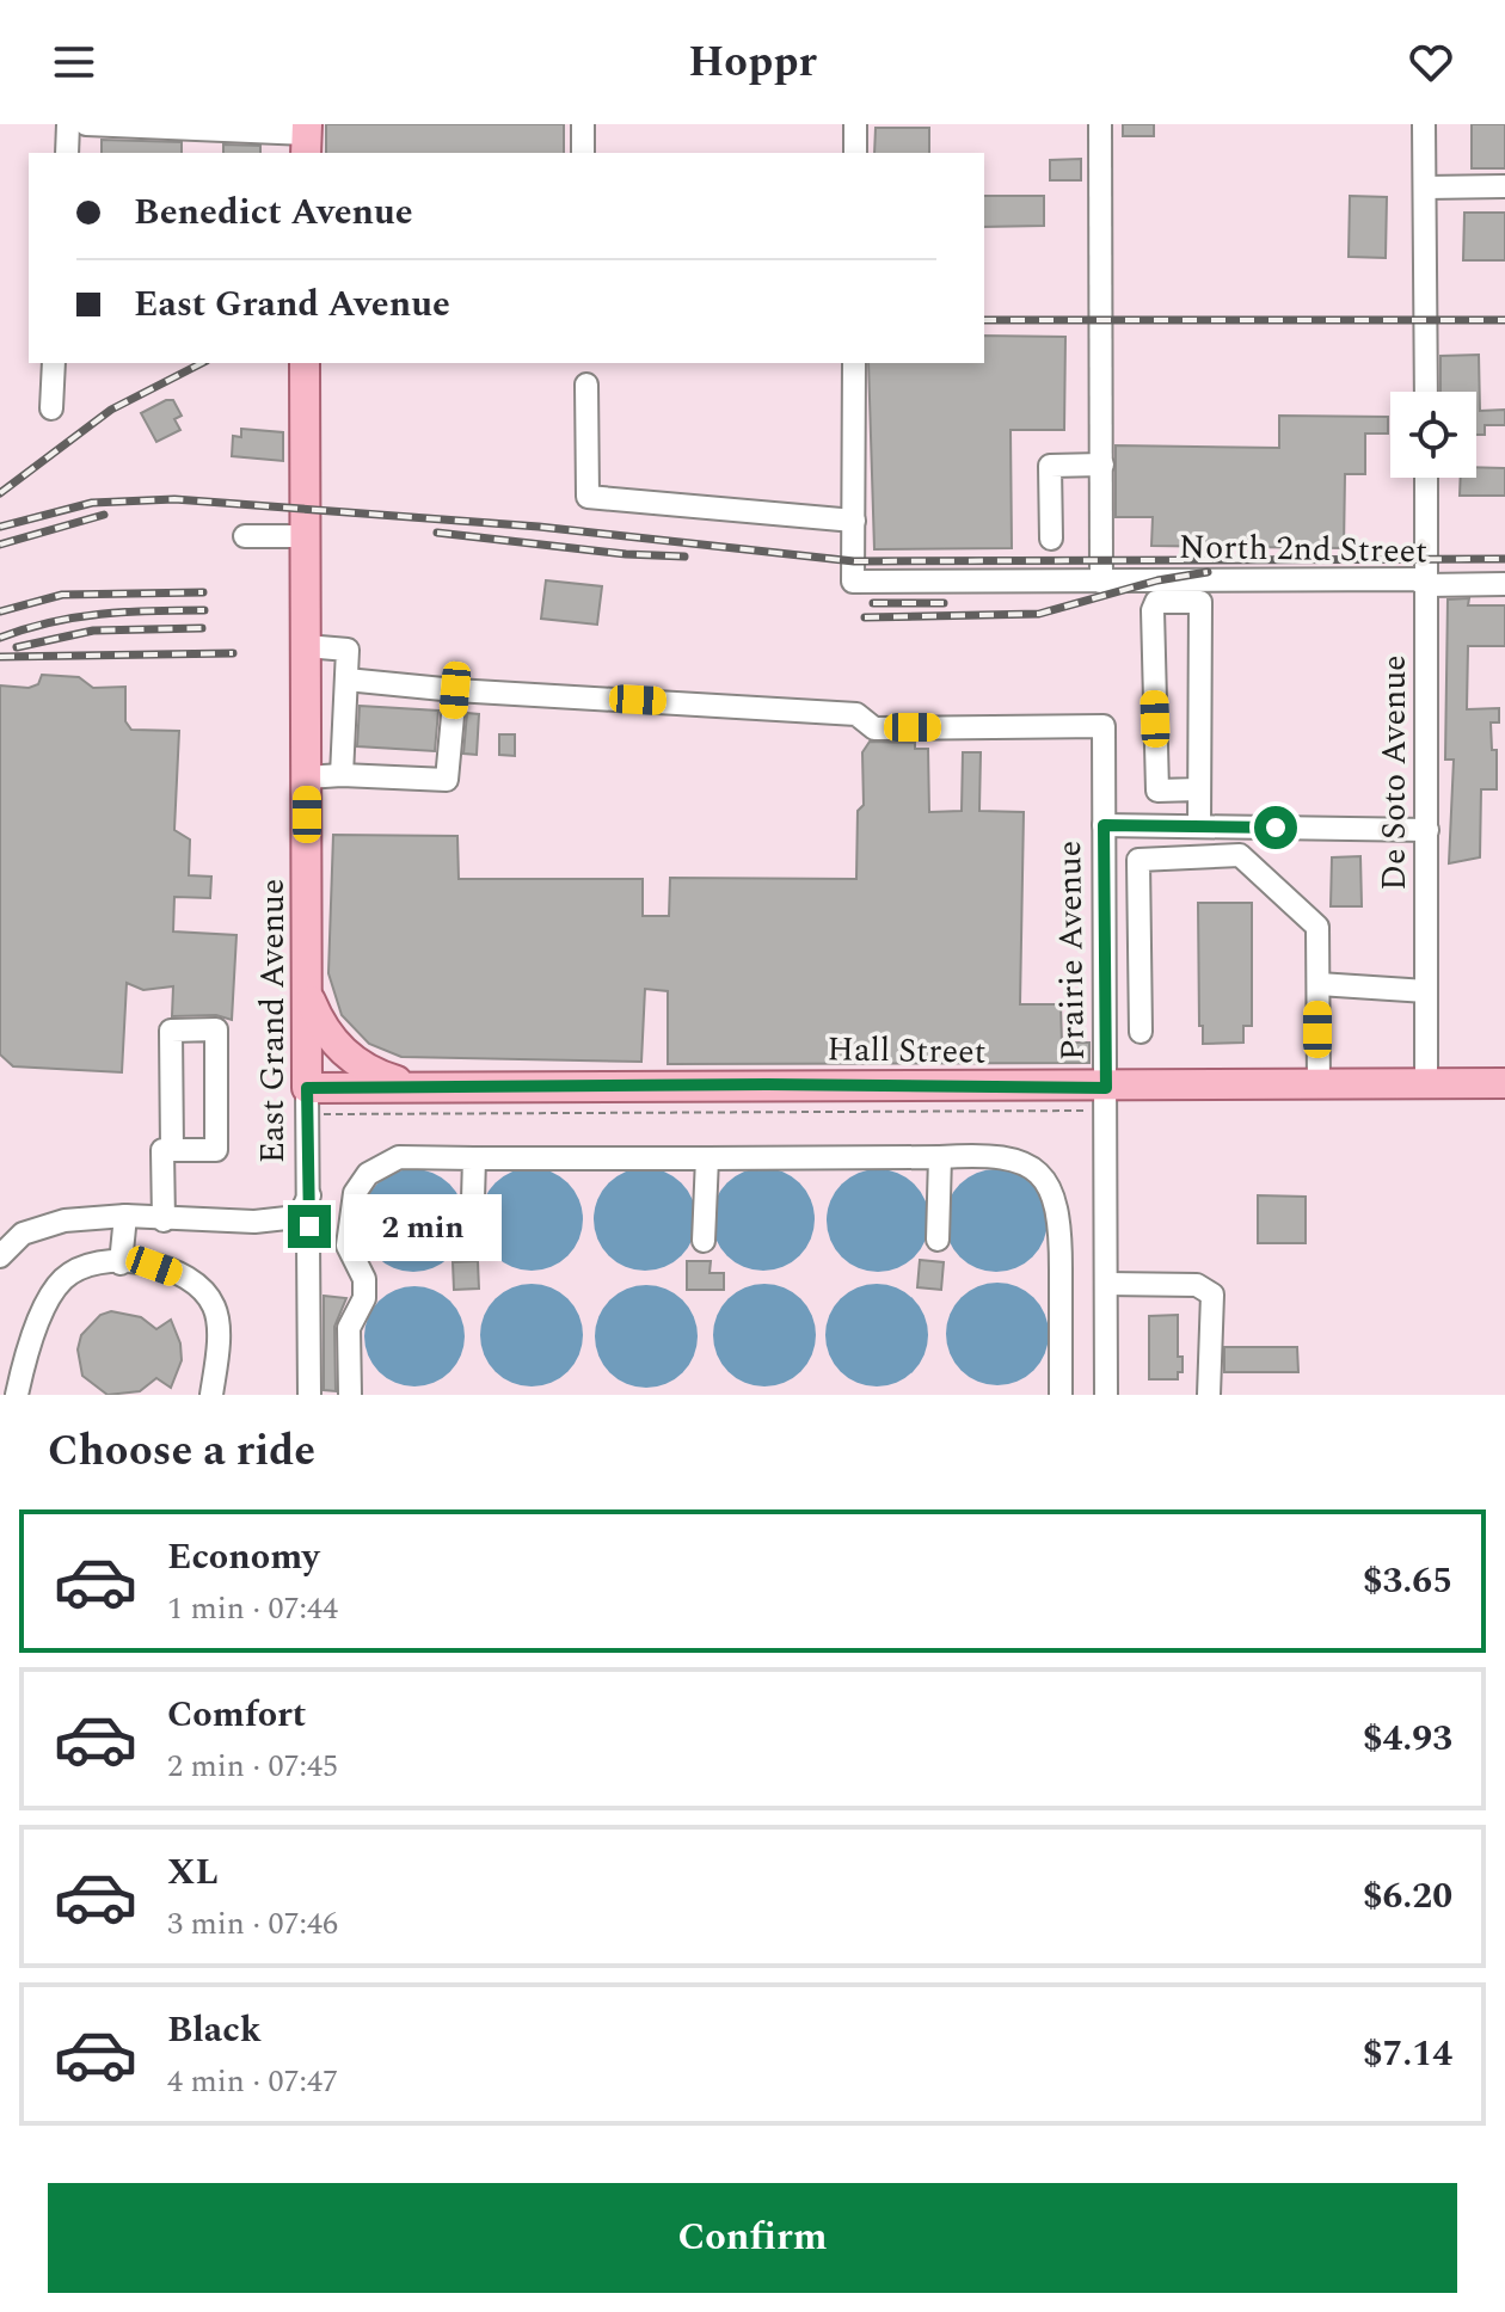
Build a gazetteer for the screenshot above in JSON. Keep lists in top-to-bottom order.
{
  "streets": {
    "main road": ["East Grand Avenue", "Hall Street"],
    "street": ["North 2nd Street", "De Soto Avenue", "Prairie Avenue"]
  },
  "crossings": [
    ["North 2nd Street", "De Soto Avenue"],
    ["De Soto Avenue", "Hall Street"],
    ["Prairie Avenue", "Hall Street"],
    ["East Grand Avenue", "Hall Street"]
  ],
  "page": {
    "header": "Hoppr",
    "banner": ["Benedict Avenue", "East Grand Avenue"],
    "bubble": "2 min",
    "heading": "Choose a ride",
    "list": [
      {
        "name": "Economy",
        "note": "1 min · 07:44",
        "value": "$3.65"
      },
      {
        "name": "Comfort",
        "note": "2 min · 07:45",
        "value": "$4.93"
      },
      {
        "name": "XL",
        "note": "3 min · 07:46",
        "value": "$6.20"
      },
      {
        "name": "Black",
        "note": "4 min · 07:47",
        "value": "$7.14"
      }
    ],
    "buttons": "Confirm"
  }
}
